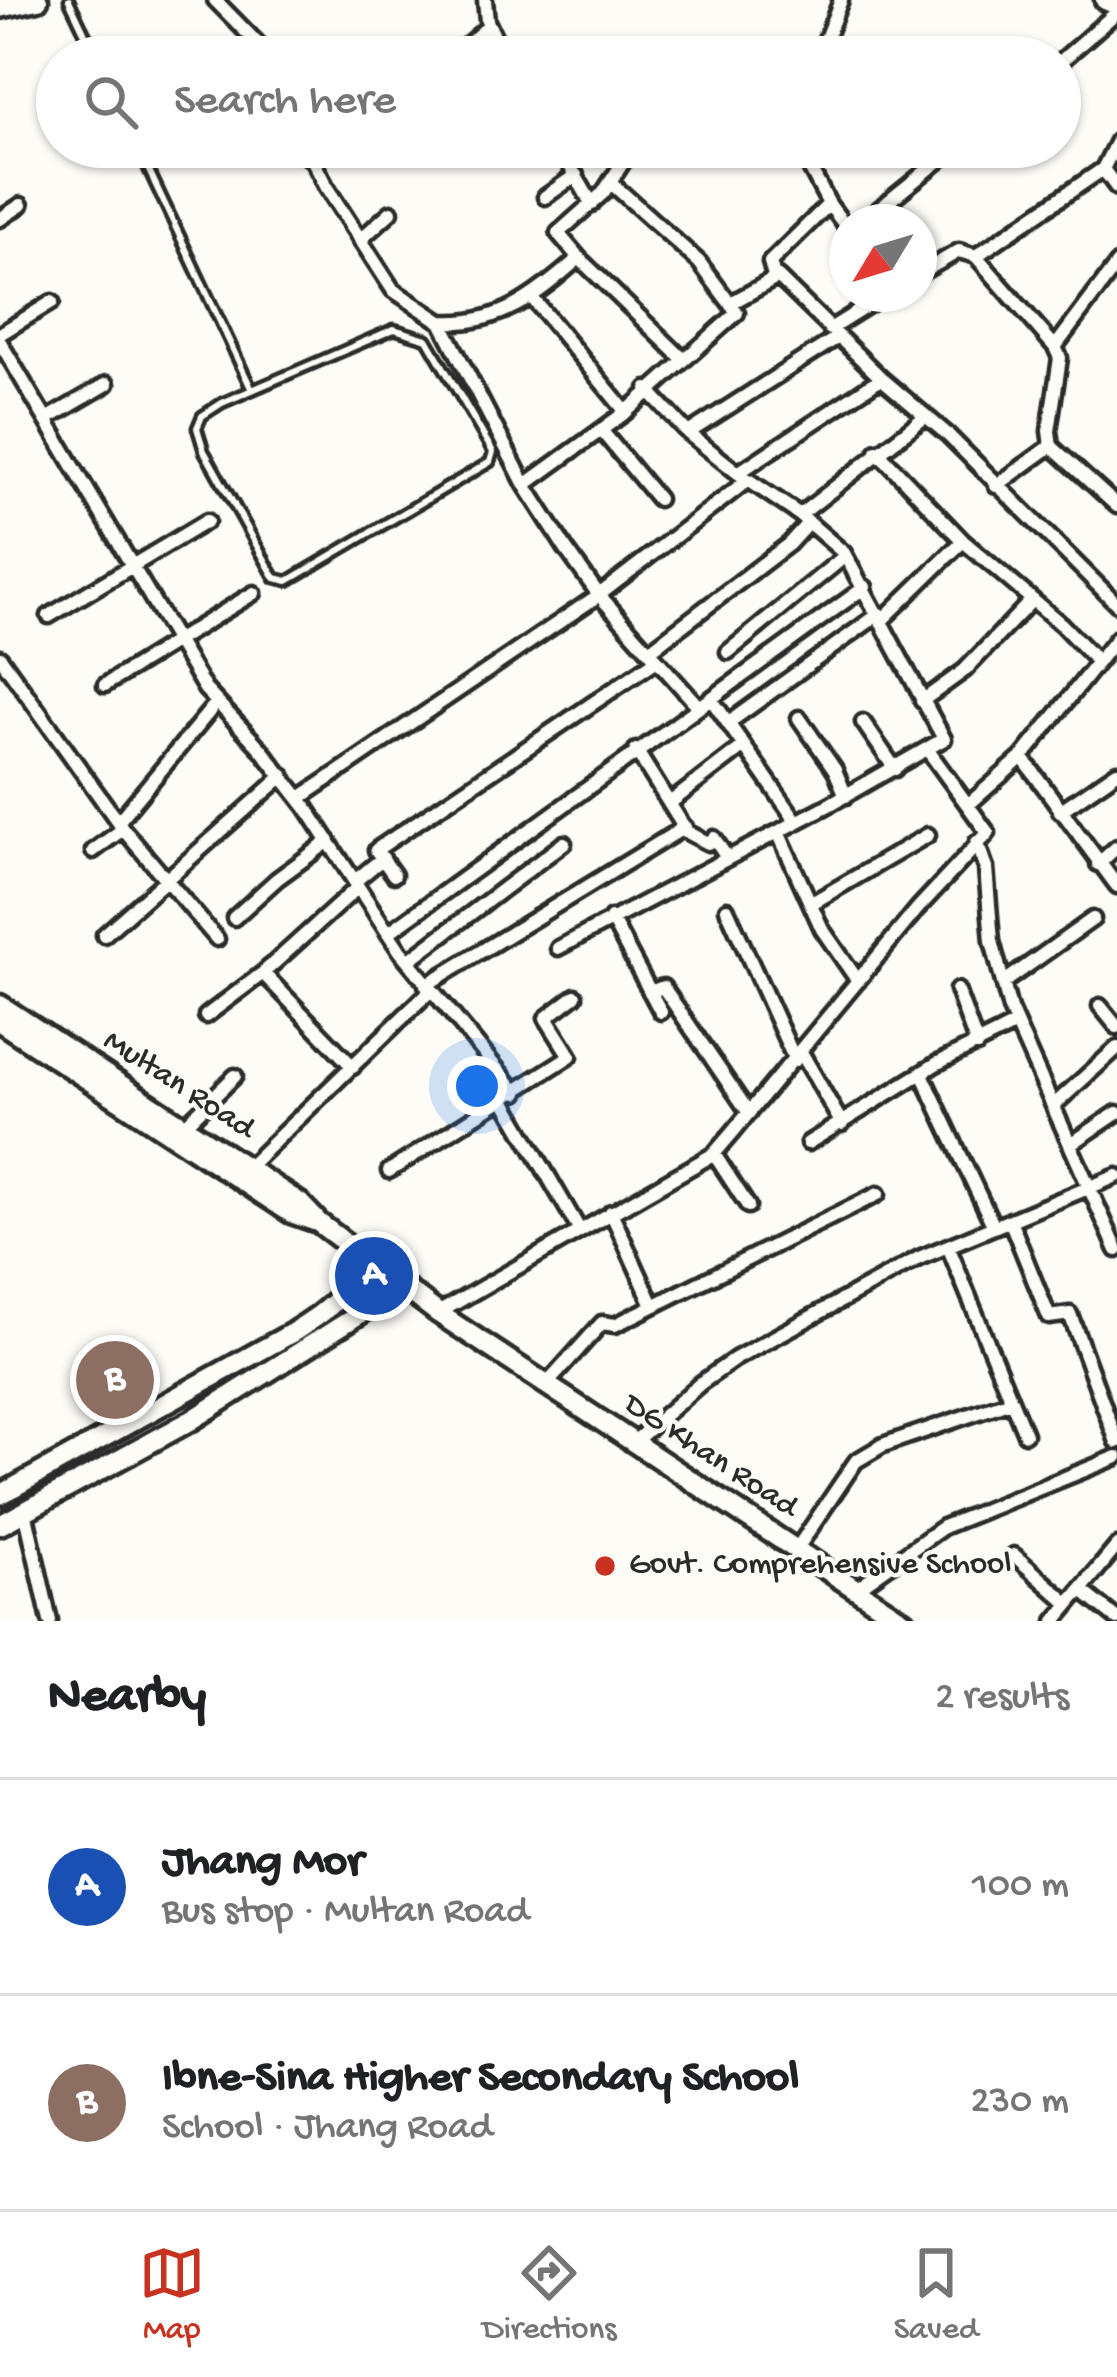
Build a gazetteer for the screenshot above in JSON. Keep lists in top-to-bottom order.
{
  "streets": {
    "main road": ["Multan Road", "DG Khan Road"]
  },
  "crossings": [
    ["Multan Road", "DG Khan Road"]
  ],
  "places": ["Govt. Comprehensive School"],
  "north": "bottom left",
  "page": {
    "search": "Search here",
    "pins": ["A", "B"],
    "heading": ["Nearby", "2 results"],
    "list": [
      {
        "mark": "A",
        "name": "Jhang Mor",
        "note": "Bus stop · Multan Road",
        "value": "100 m"
      },
      {
        "mark": "B",
        "name": "Ibne-Sina Higher Secondary School",
        "note": "School · Jhang Road",
        "value": "230 m"
      }
    ],
    "nav": ["Map", "Directions", "Saved"]
  }
}
